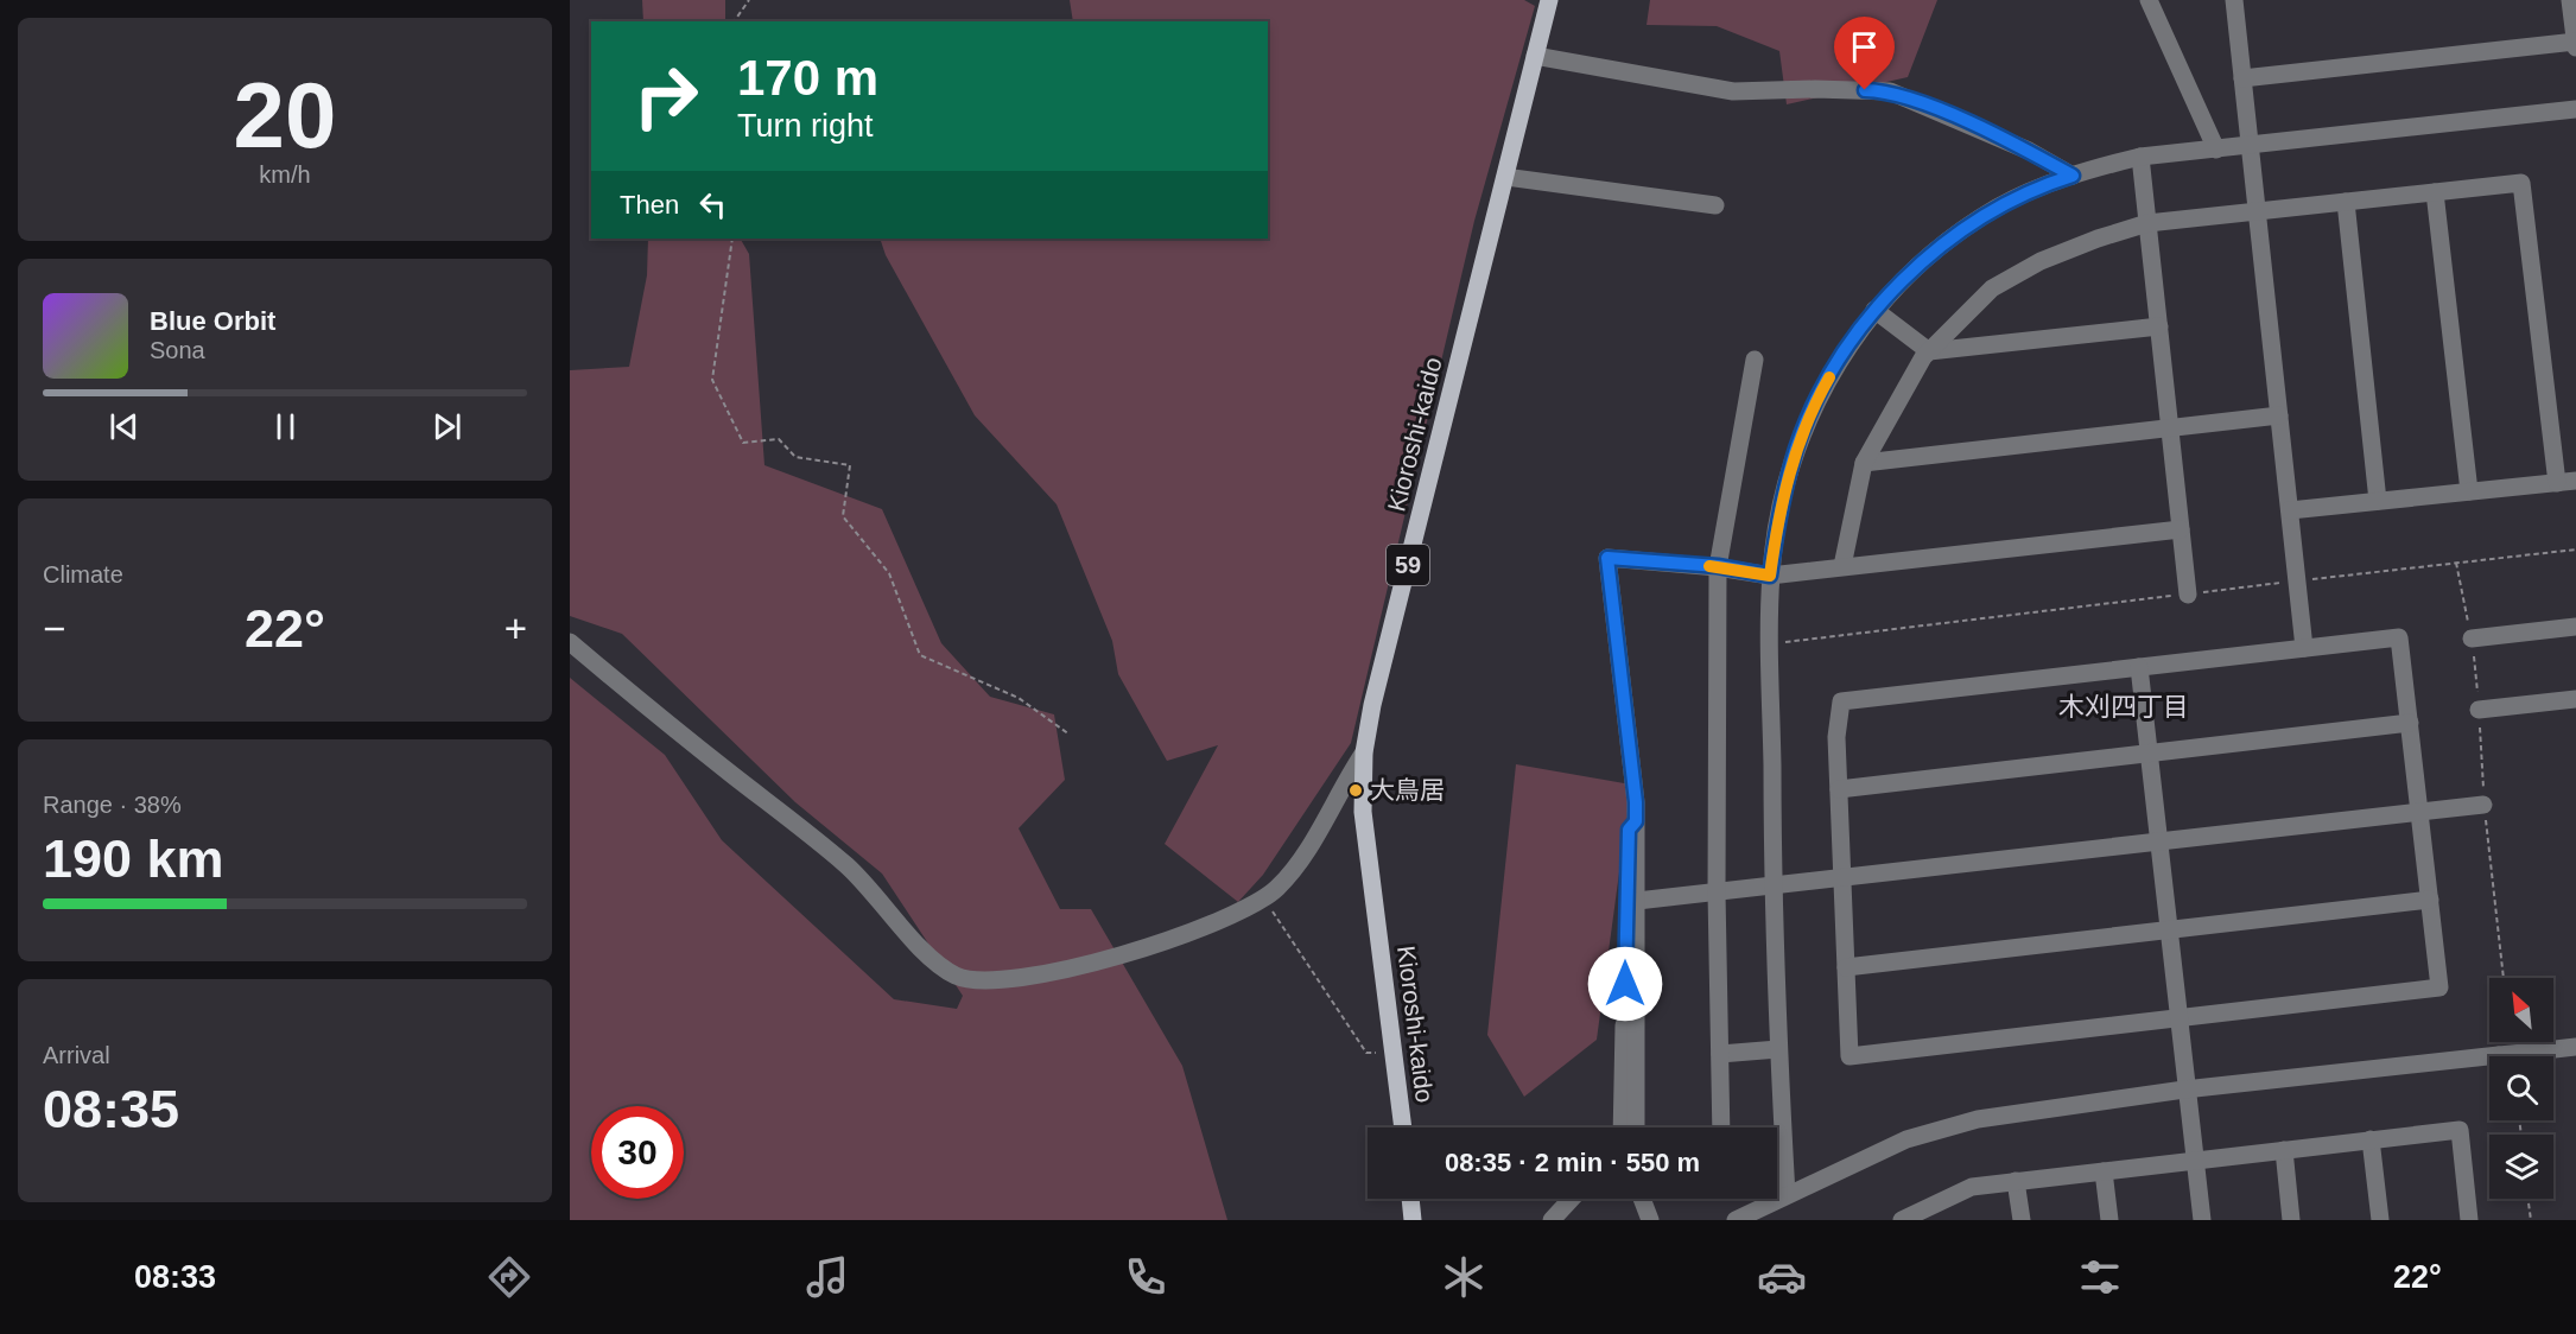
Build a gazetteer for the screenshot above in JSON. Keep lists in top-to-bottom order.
{
  "streets": {
    "main road": ["Kioroshi-kaido", "59"]
  },
  "districts": ["木刈四丁目"],
  "places": ["大鳥居"],
  "north": "top left",
  "page": {
    "tile": [
      ["20", "km/h"],
      "Climate",
      ["Range · 38%", "190 km"],
      ["Arrival", "08:35"]
    ],
    "turn": ["170 m", "Turn right"],
    "then": "Then",
    "song": ["Blue Orbit", "Sona"],
    "heat": ["−", "22°", "+"],
    "limit": "30",
    "trip": "08:35 · 2 min · 550 m",
    "tabs": ["08:33", "22°"]
  }
}
